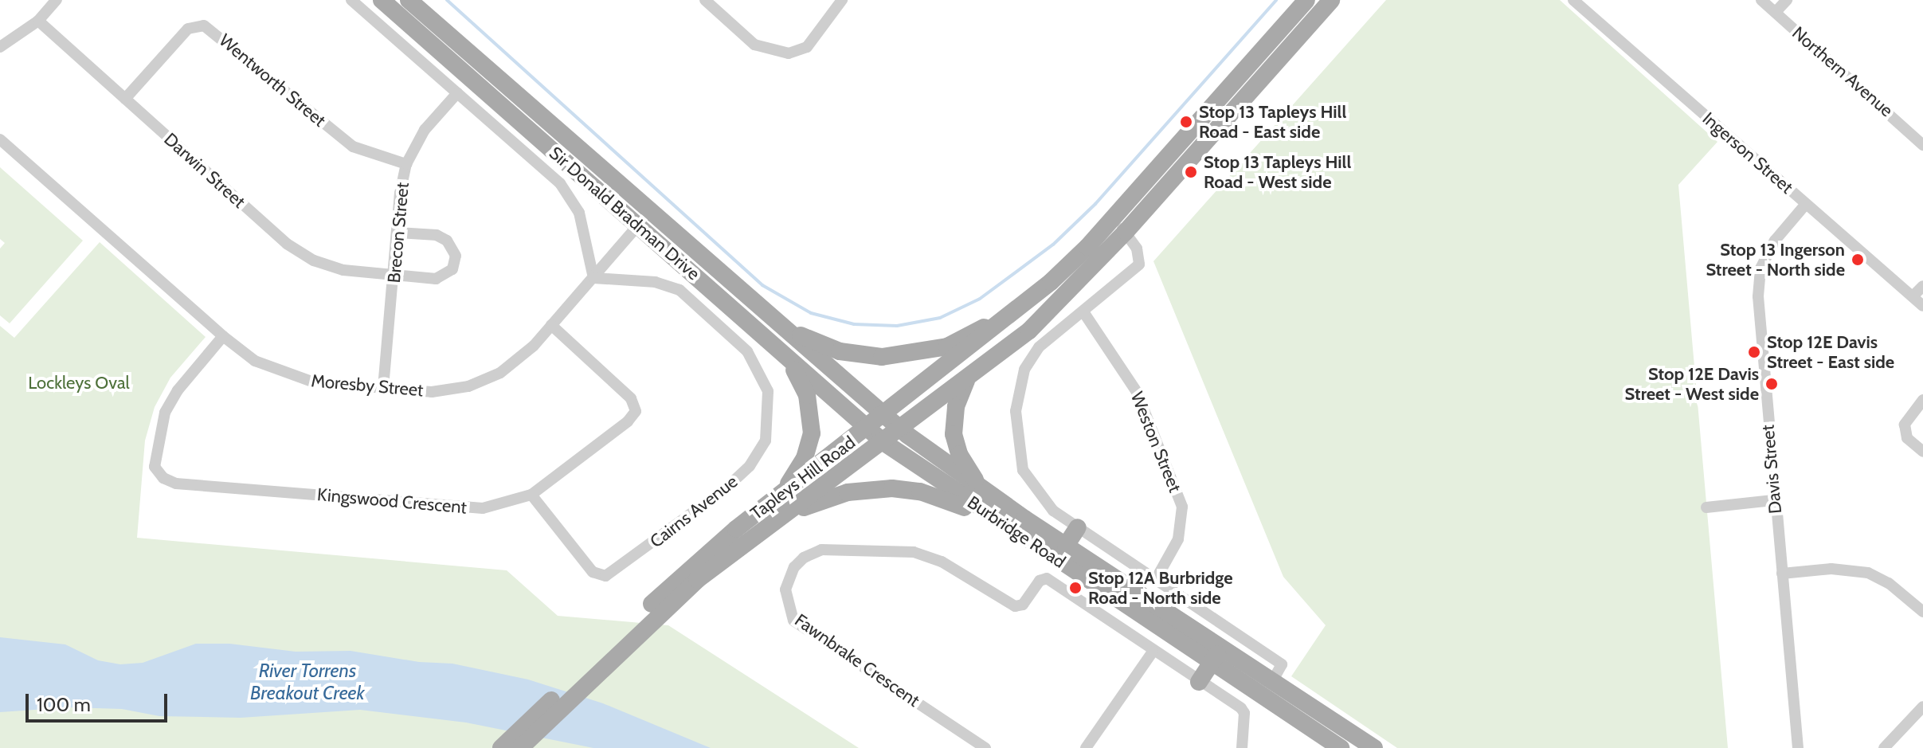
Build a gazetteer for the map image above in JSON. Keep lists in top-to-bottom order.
{
  "streets": {
    "main road": ["Sir Donald Bradman Drive", "Tapleys Hill Road", "Burbridge Road"],
    "street": [
      "Northern Avenue",
      "Wentworth Street",
      "Ingerson Street",
      "Darwin Street",
      "Brecon Street",
      "Moresby Street",
      "Weston Street",
      "Davis Street",
      "Kingswood Crescent",
      "Cairns Avenue",
      "Fawnbrake Crescent"
    ]
  },
  "crossings": [
    ["Wentworth Street", "Darwin Street"],
    ["Wentworth Street", "Brecon Street"],
    ["Ingerson Street", "Davis Street"],
    ["Darwin Street", "Brecon Street"],
    ["Sir Donald Bradman Drive", "Brecon Street"],
    ["Sir Donald Bradman Drive", "Moresby Street"],
    ["Sir Donald Bradman Drive", "Tapleys Hill Road"],
    ["Sir Donald Bradman Drive", "Cairns Avenue"],
    ["Sir Donald Bradman Drive", "Burbridge Road"],
    ["Brecon Street", "Moresby Street"],
    ["Moresby Street", "Kingswood Crescent"],
    ["Moresby Street", "Cairns Avenue"],
    ["Tapleys Hill Road", "Burbridge Road"],
    ["Kingswood Crescent", "Cairns Avenue"]
  ],
  "water": ["River Torrens Breakout Creek"],
  "parks": ["Lockleys Oval"],
  "places": [
    "Stop 13 Tapleys Hill Road - East side",
    "Stop 13 Tapleys Hill Road - West side",
    "Stop 13 Ingerson Street - North side",
    "Stop 12E Davis Street - East side",
    "Stop 12E Davis Street - West side",
    "Stop 12A Burbridge Road - North side"
  ],
  "scale_bar": "100 m"
}
